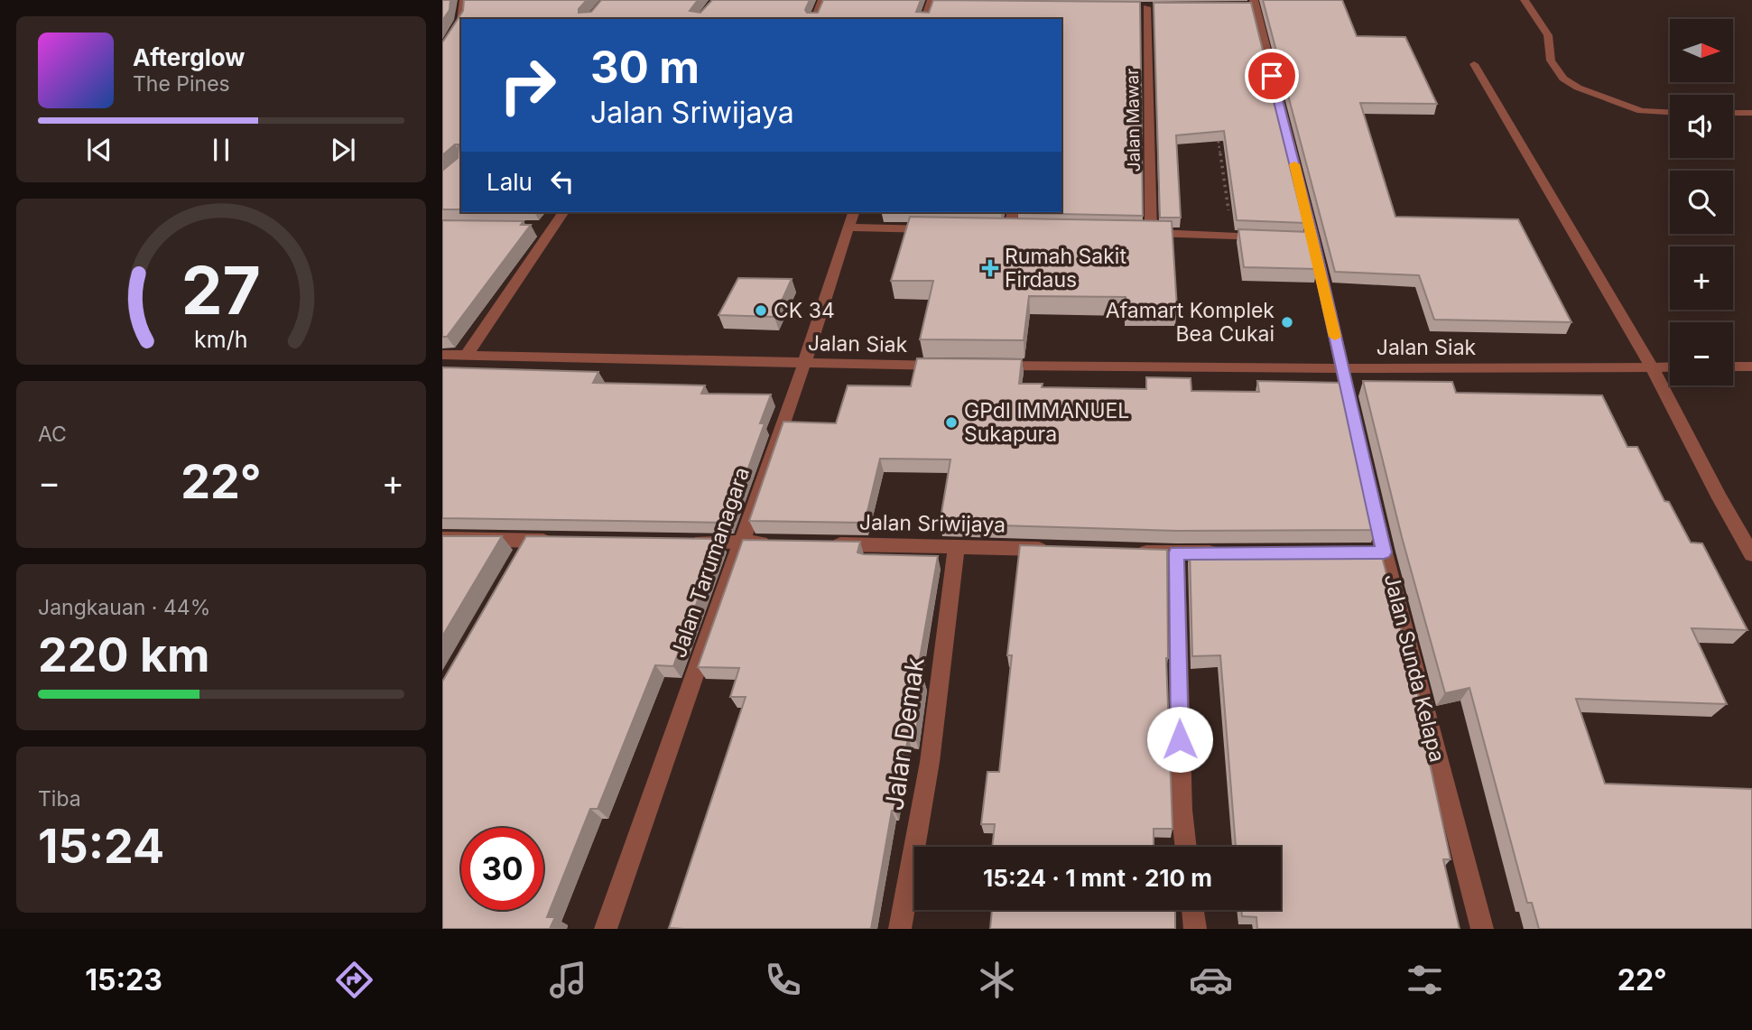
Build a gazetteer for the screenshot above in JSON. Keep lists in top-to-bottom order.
{
  "streets": {
    "street": [
      "Jalan Mawar",
      "Jalan Siak",
      "Jalan Sriwijaya",
      "Jalan Tarumanagara",
      "Jalan Sunda Kelapa",
      "Jalan Demak"
    ]
  },
  "crossings": [
    ["Jalan Siak", "Jalan Tarumanagara"],
    ["Jalan Siak", "Jalan Sunda Kelapa"],
    ["Jalan Sriwijaya", "Jalan Demak"]
  ],
  "places": {
    "health": ["Rumah Sakit Firdaus"],
    "other": ["CK 34", "Afamart Komplek Bea Cukai", "GPdI IMMANUEL Sukapura"]
  },
  "north": "right",
  "page": {
    "map_buttons": ["+", "−"],
    "turn": ["30 m", "Jalan Sriwijaya"],
    "song": ["Afterglow", "The Pines"],
    "then": "Lalu",
    "tile": [
      "AC",
      ["Jangkauan · 44%", "220 km"],
      ["Tiba", "15:24"]
    ],
    "heat": ["−", "22°", "+"],
    "limit": "30",
    "trip": "15:24 · 1 mnt · 210 m",
    "tabs": ["15:23", "22°"],
    "gauge": ["27", "km/h"]
  }
}
